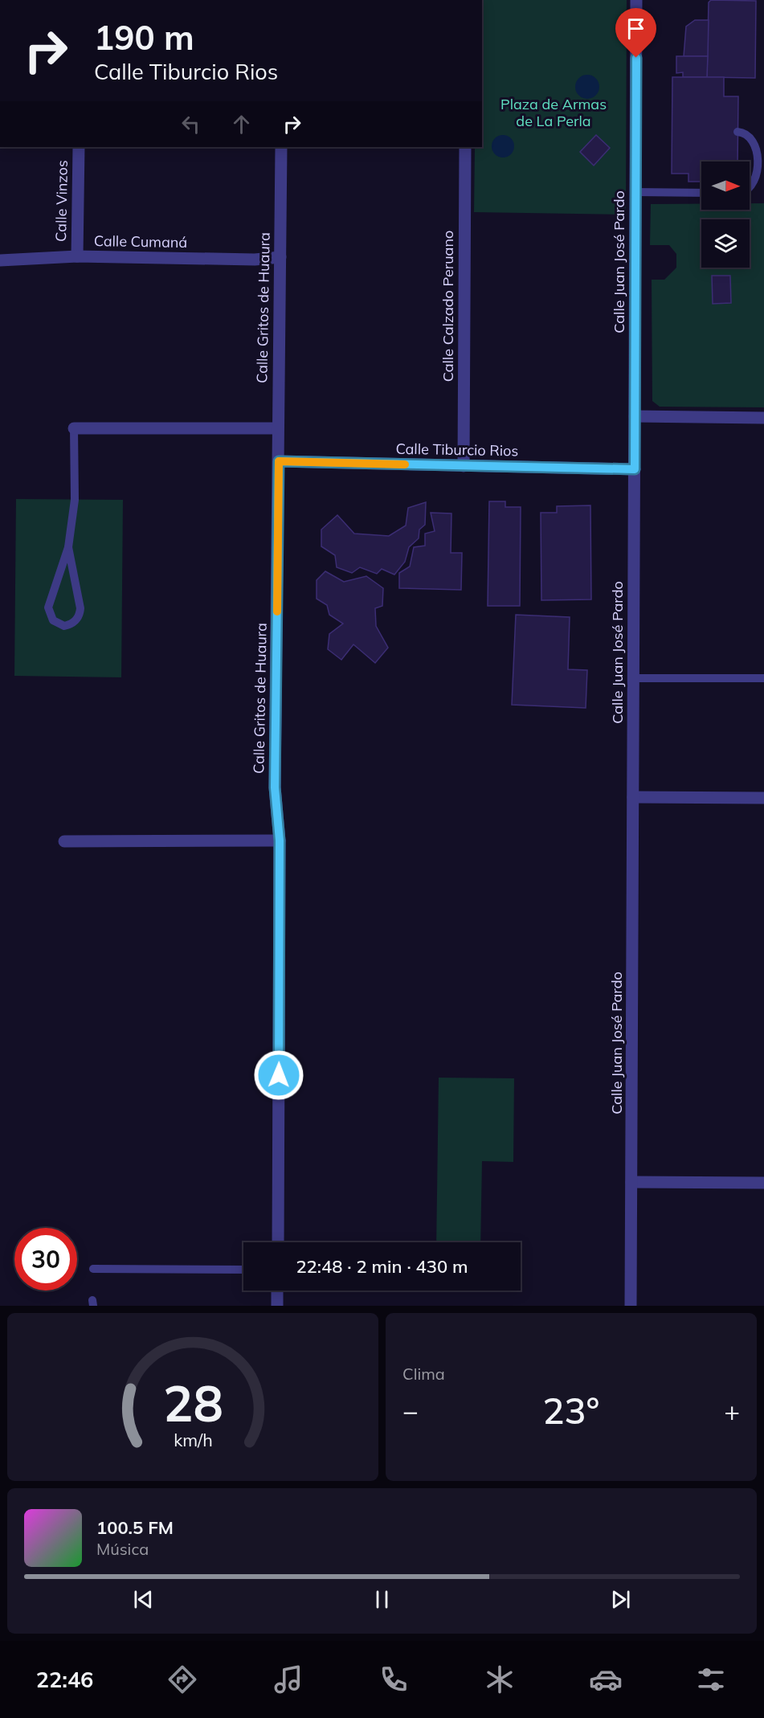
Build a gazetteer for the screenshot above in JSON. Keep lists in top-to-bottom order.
{
  "streets": {
    "street": [
      "Calle Vinzos",
      "Calle Cumaná",
      "Calle Juan José Pardo",
      "Calle Calzado Peruano",
      "Calle Gritos de Huaura",
      "Calle Tiburcio Rios"
    ]
  },
  "crossings": [
    ["Calle Vinzos", "Calle Cumaná"],
    ["Calle Cumaná", "Calle Gritos de Huaura"],
    ["Calle Juan José Pardo", "Calle Tiburcio Rios"],
    ["Calle Calzado Peruano", "Calle Tiburcio Rios"],
    ["Calle Gritos de Huaura", "Calle Tiburcio Rios"]
  ],
  "parks": ["Plaza de Armas de La Perla"],
  "north": "right",
  "page": {
    "turn": ["190 m", "Calle Tiburcio Rios"],
    "limit": "30",
    "trip": "22:48 · 2 min · 430 m",
    "tile": "Clima",
    "heat": ["−", "23°", "+"],
    "song": ["100.5 FM", "Música"],
    "tabs": "22:46",
    "gauge": ["28", "km/h"]
  }
}
